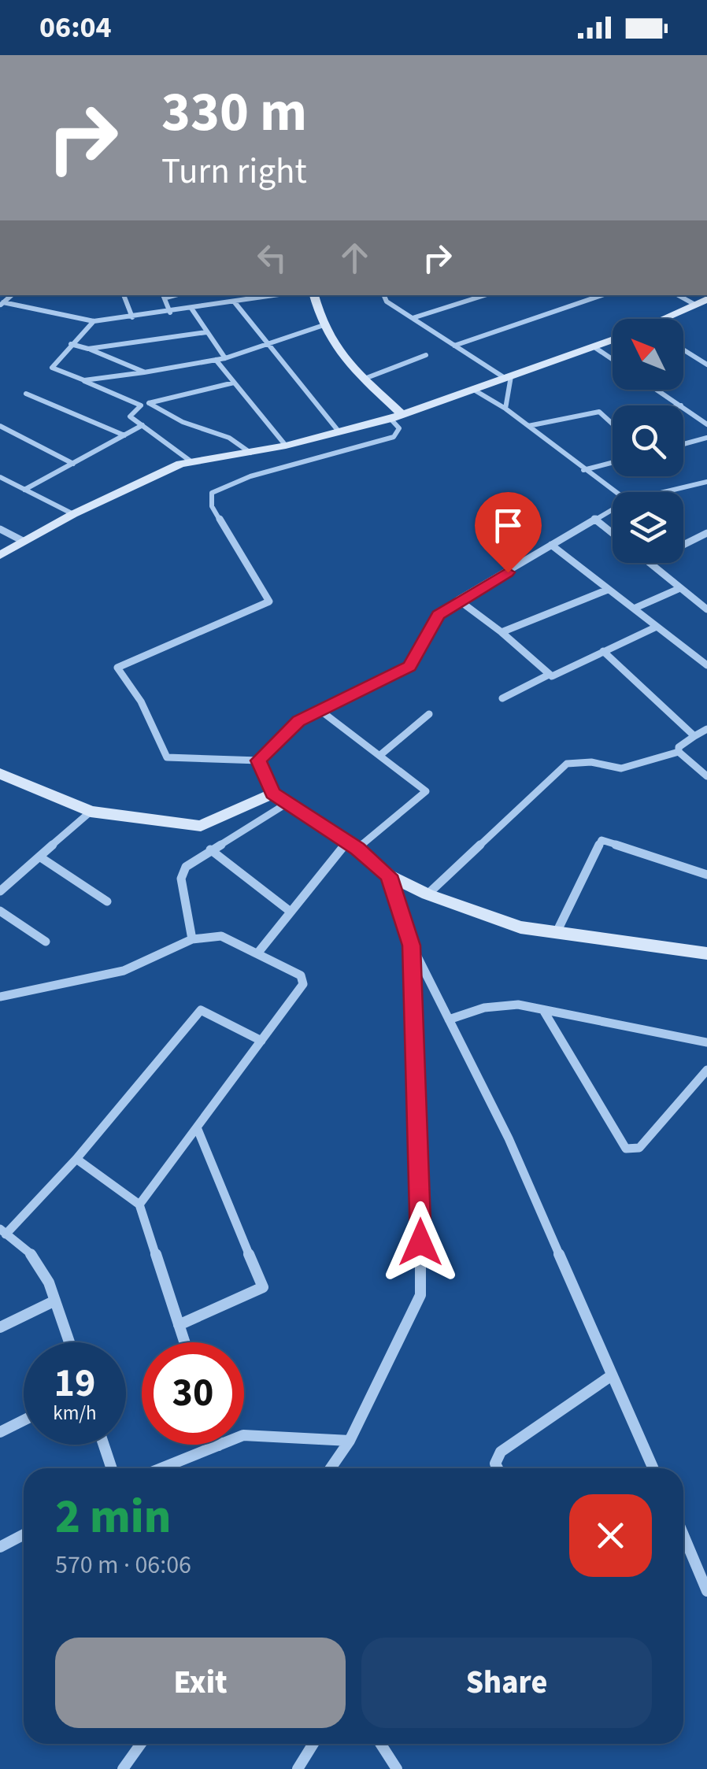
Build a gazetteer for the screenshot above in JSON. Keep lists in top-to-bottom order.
{
  "north": "top left",
  "page": {
    "status": "06:04",
    "turn": ["330 m", "Turn right"],
    "speed": "19 km/h",
    "limit": "30",
    "heading": ["2 min", "570 m · 06:06"],
    "buttons": ["Exit", "Share"]
  }
}
